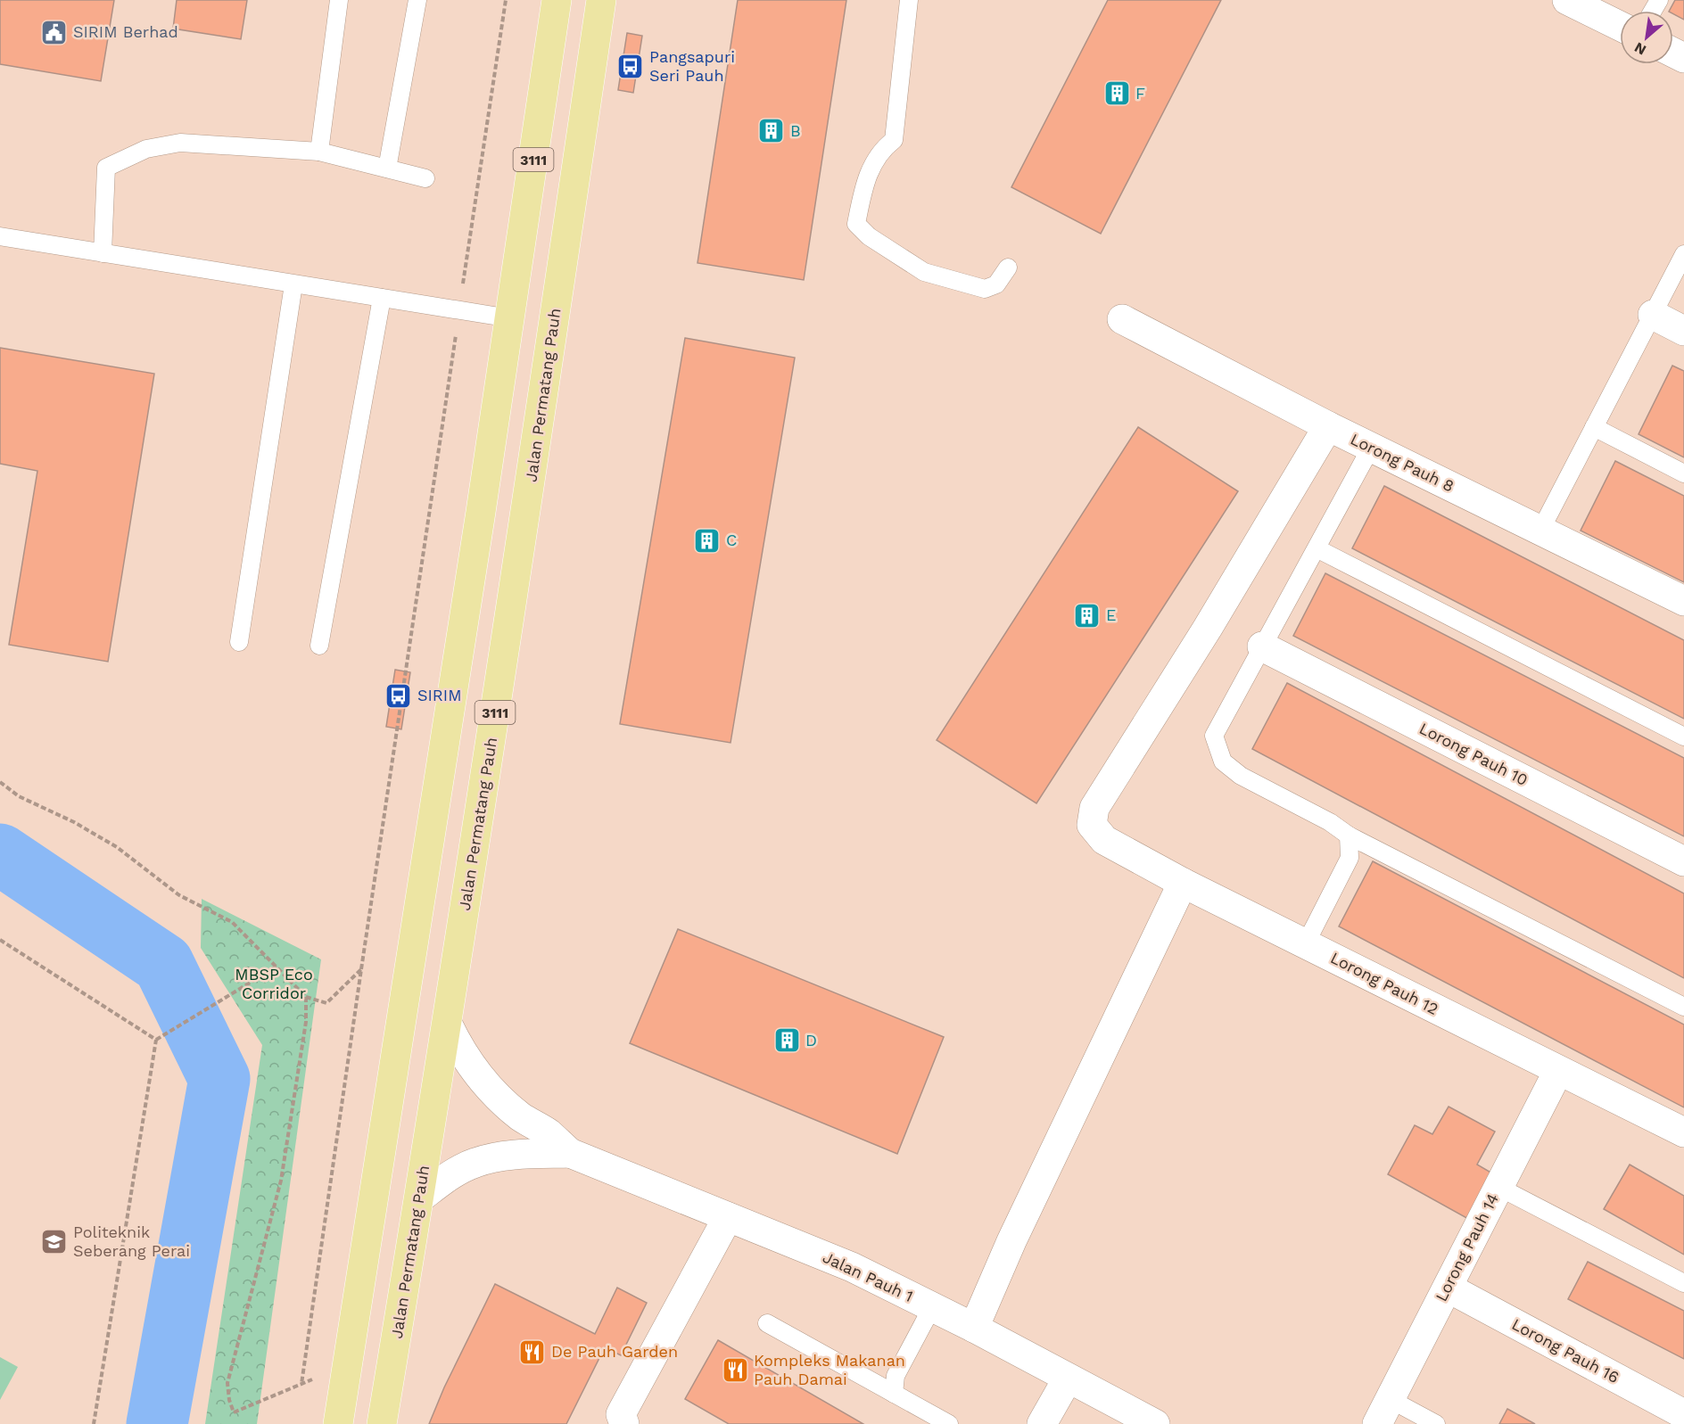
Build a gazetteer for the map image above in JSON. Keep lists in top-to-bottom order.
{
  "streets": {
    "main road": ["3111", "Jalan Permatang Pauh"],
    "street": [
      "Lorong Pauh 8",
      "Lorong Pauh 10",
      "Lorong Pauh 12",
      "Lorong Pauh 14",
      "Jalan Pauh 1",
      "Lorong Pauh 16"
    ]
  },
  "crossings": [
    ["Jalan Permatang Pauh", "Jalan Pauh 1"],
    ["Lorong Pauh 8", "Lorong Pauh 12"],
    ["Lorong Pauh 12", "Lorong Pauh 14"],
    ["Lorong Pauh 14", "Lorong Pauh 16"]
  ],
  "parks": ["MBSP Eco Corridor"],
  "places": {
    "public building": ["SIRIM Berhad"],
    "bus stop": ["Pangsapuri Seri Pauh", "SIRIM"],
    "building": [
      "F",
      "B",
      "C",
      "E",
      "D"
    ],
    "school or university": ["Politeknik Seberang Perai"],
    "restaurant": ["De Pauh Garden", "Kompleks Makanan Pauh Damai"]
  },
  "north": "bottom left"
}
